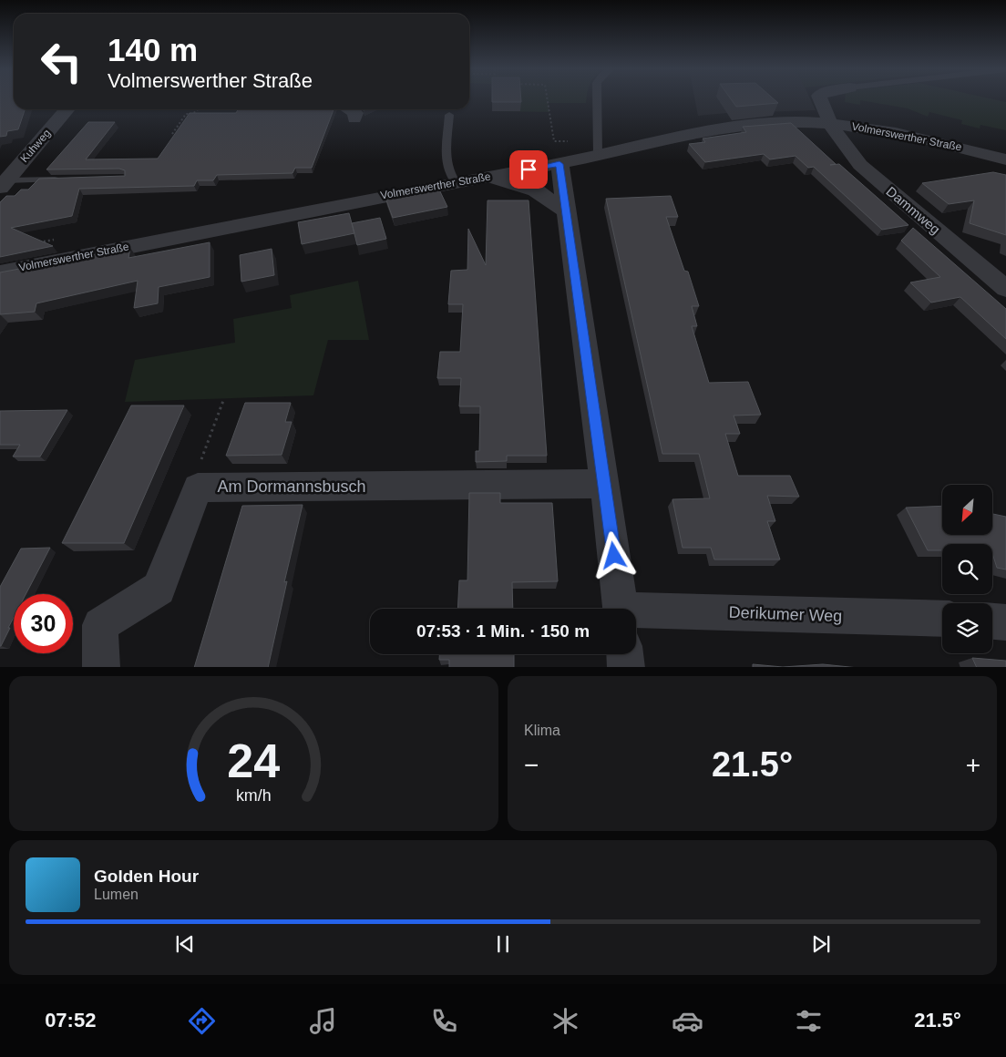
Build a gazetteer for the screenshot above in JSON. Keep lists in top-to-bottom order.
{
  "streets": {
    "street": [
      "Volmerswerther Straße",
      "Kuhweg",
      "Dammweg",
      "Am Dormannsbusch",
      "Derikumer Weg"
    ]
  },
  "crossings": [
    ["Volmerswerther Straße", "Dammweg"]
  ],
  "north": "bottom left",
  "page": {
    "turn": ["140 m", "Volmerswerther Straße"],
    "limit": "30",
    "trip": "07:53 · 1 Min. · 150 m",
    "tile": "Klima",
    "heat": ["−", "21.5°", "+"],
    "song": ["Golden Hour", "Lumen"],
    "tabs": ["07:52", "21.5°"],
    "gauge": ["24", "km/h"]
  }
}
